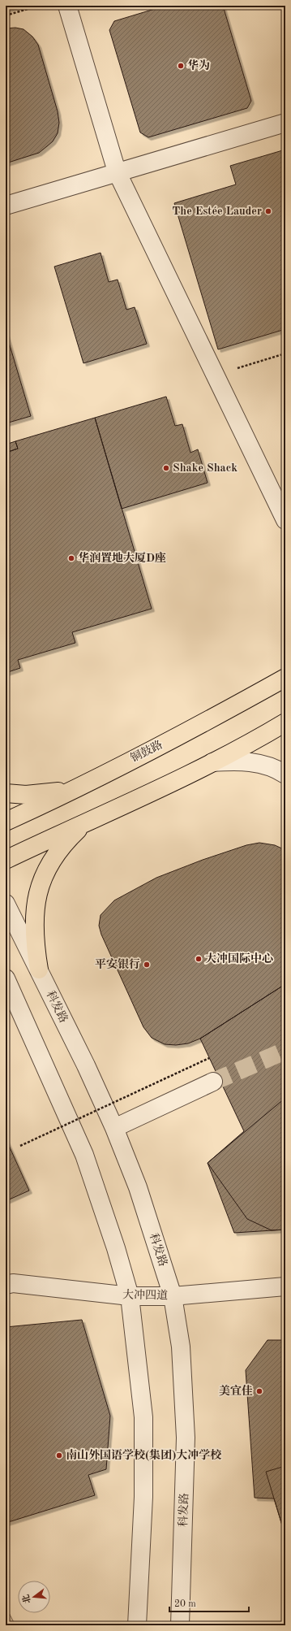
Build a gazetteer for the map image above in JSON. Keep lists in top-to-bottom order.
{
  "streets": {
    "main road": ["铜鼓路"],
    "street": ["科发路", "大冲四道"]
  },
  "crossings": [
    ["科发路", "大冲四道"]
  ],
  "places": [
    "华为",
    "The Estée Lauder",
    "Shake Shack",
    "华润置地大厦D座",
    "大冲国际中心",
    "平安银行",
    "美宜佳",
    "南山外国语学校(集团)大冲学校"
  ],
  "scale_bar": "20 m",
  "north": "left"
}
